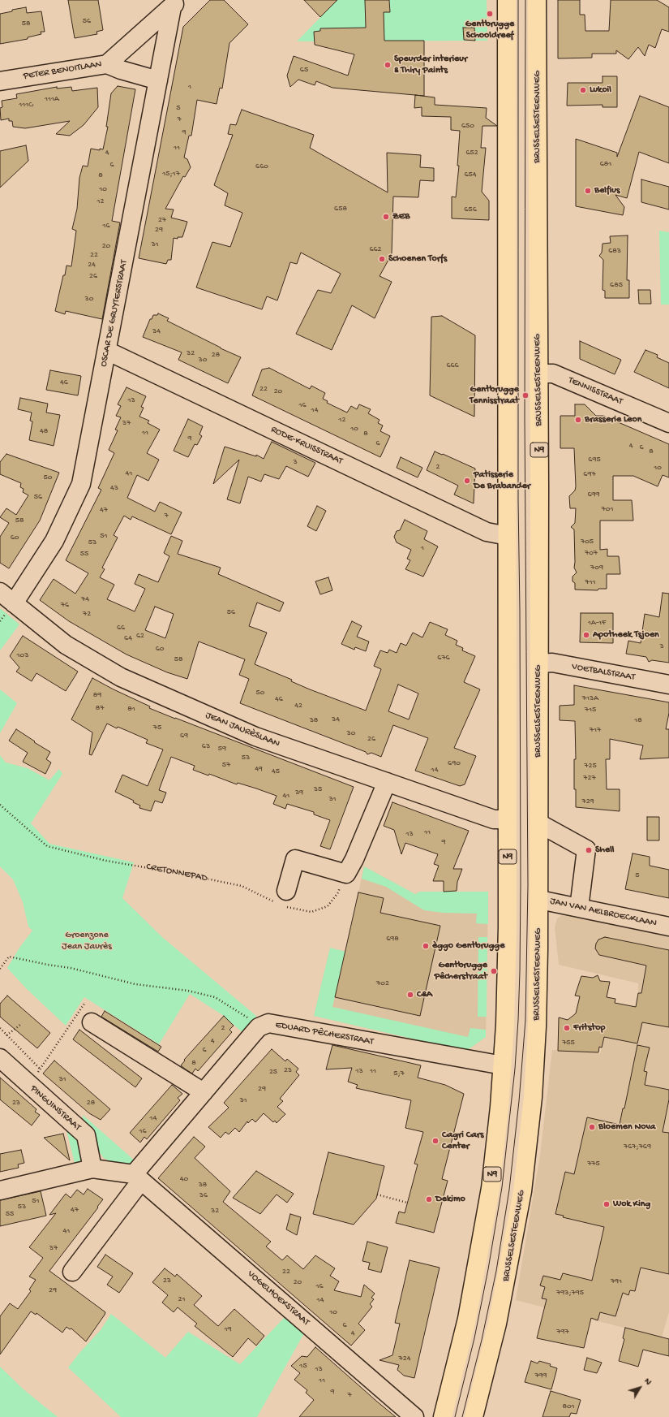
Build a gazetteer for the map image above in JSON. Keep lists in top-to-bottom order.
{
  "streets": {
    "main road": ["BRUSSELSESTEENWEG", "N9"],
    "street": [
      "PETER BENOITLAAN",
      "OSCAR DE GRUYTERSTRAAT",
      "TENNISSTRAAT",
      "RODE-KRUISSTRAAT",
      "VOETBALSTRAAT",
      "JEAN JAURÈSLAAN",
      "JAN VAN AELBROECKLAAN",
      "EDUARD PÊCHERSTRAAT",
      "PINGUINSTRAAT",
      "VOGELHOEKSTRAAT"
    ],
    "path": ["CRETONNEPAD"]
  },
  "crossings": [
    ["PETER BENOITLAAN", "OSCAR DE GRUYTERSTRAAT"],
    ["BRUSSELSESTEENWEG", "TENNISSTRAAT"],
    ["BRUSSELSESTEENWEG", "RODE-KRUISSTRAAT"],
    ["BRUSSELSESTEENWEG", "VOETBALSTRAAT"],
    ["BRUSSELSESTEENWEG", "JEAN JAURÈSLAAN"],
    ["BRUSSELSESTEENWEG", "JAN VAN AELBROECKLAAN"],
    ["BRUSSELSESTEENWEG", "EDUARD PÊCHERSTRAAT"],
    ["OSCAR DE GRUYTERSTRAAT", "RODE-KRUISSTRAAT"],
    ["OSCAR DE GRUYTERSTRAAT", "JEAN JAURÈSLAAN"]
  ],
  "parks": ["Groenzone Jean Jaurès"],
  "places": [
    "Gentbrugge Schooldreef",
    "Speurder interieur & Thiry Paints",
    "Lukoil",
    "Belfius",
    "ZEB",
    "Schoenen Torfs",
    "Gentbrugge Tennisstraat",
    "Brasserie Leon",
    "Patisserie De Brabander",
    "Apotheek Tsjoen",
    "Shell",
    "èggo Gentbrugge",
    "Gentbrugge Pêcherstraat",
    "C&A",
    "Fritstop",
    "Bloemen Nova",
    "Cagri Cars Center",
    "Dekimo",
    "Wok King"
  ],
  "house_numbers": [
    "56",
    "58",
    "65",
    "1",
    "111A",
    "111C",
    "5",
    "7",
    "650",
    "9",
    "11",
    "4",
    "652",
    "681",
    "6",
    "660",
    "15;17",
    "654",
    "8",
    "10",
    "12",
    "658",
    "656",
    "27",
    "16",
    "29",
    "31",
    "20",
    "662",
    "683",
    "22",
    "24",
    "26",
    "685",
    "30",
    "34",
    "32",
    "28",
    "30",
    "666",
    "46",
    "22",
    "20",
    "13",
    "16",
    "14",
    "12",
    "37",
    "10",
    "48",
    "11",
    "8",
    "9",
    "6",
    "4",
    "6",
    "8",
    "695",
    "3",
    "2",
    "10",
    "41",
    "697",
    "50",
    "43",
    "699",
    "56",
    "701",
    "47",
    "7",
    "58",
    "51",
    "60",
    "705",
    "53",
    "1",
    "707",
    "55",
    "709",
    "711",
    "74",
    "76",
    "56",
    "72",
    "1A-1F",
    "66",
    "62",
    "64",
    "3",
    "60",
    "103",
    "676",
    "58",
    "50",
    "89",
    "713A",
    "46",
    "42",
    "87",
    "81",
    "715",
    "34",
    "38",
    "18",
    "75",
    "717",
    "30",
    "69",
    "26",
    "63",
    "59",
    "53",
    "690",
    "57",
    "725",
    "49",
    "14",
    "45",
    "727",
    "35",
    "39",
    "41",
    "31",
    "729",
    "11",
    "13",
    "9",
    "5",
    "698",
    "702",
    "2",
    "4",
    "755",
    "6",
    "8",
    "23",
    "13",
    "11",
    "25",
    "5;7",
    "31",
    "29",
    "31",
    "23",
    "28",
    "14",
    "16",
    "767;769",
    "775",
    "40",
    "38",
    "36",
    "51",
    "53",
    "47",
    "32",
    "55",
    "41",
    "37",
    "22",
    "23",
    "791",
    "20",
    "16",
    "29",
    "793;795",
    "21",
    "14",
    "10",
    "6",
    "19",
    "797",
    "4",
    "724",
    "15",
    "13",
    "799",
    "11",
    "9",
    "7",
    "801"
  ],
  "north": "top right"
}
